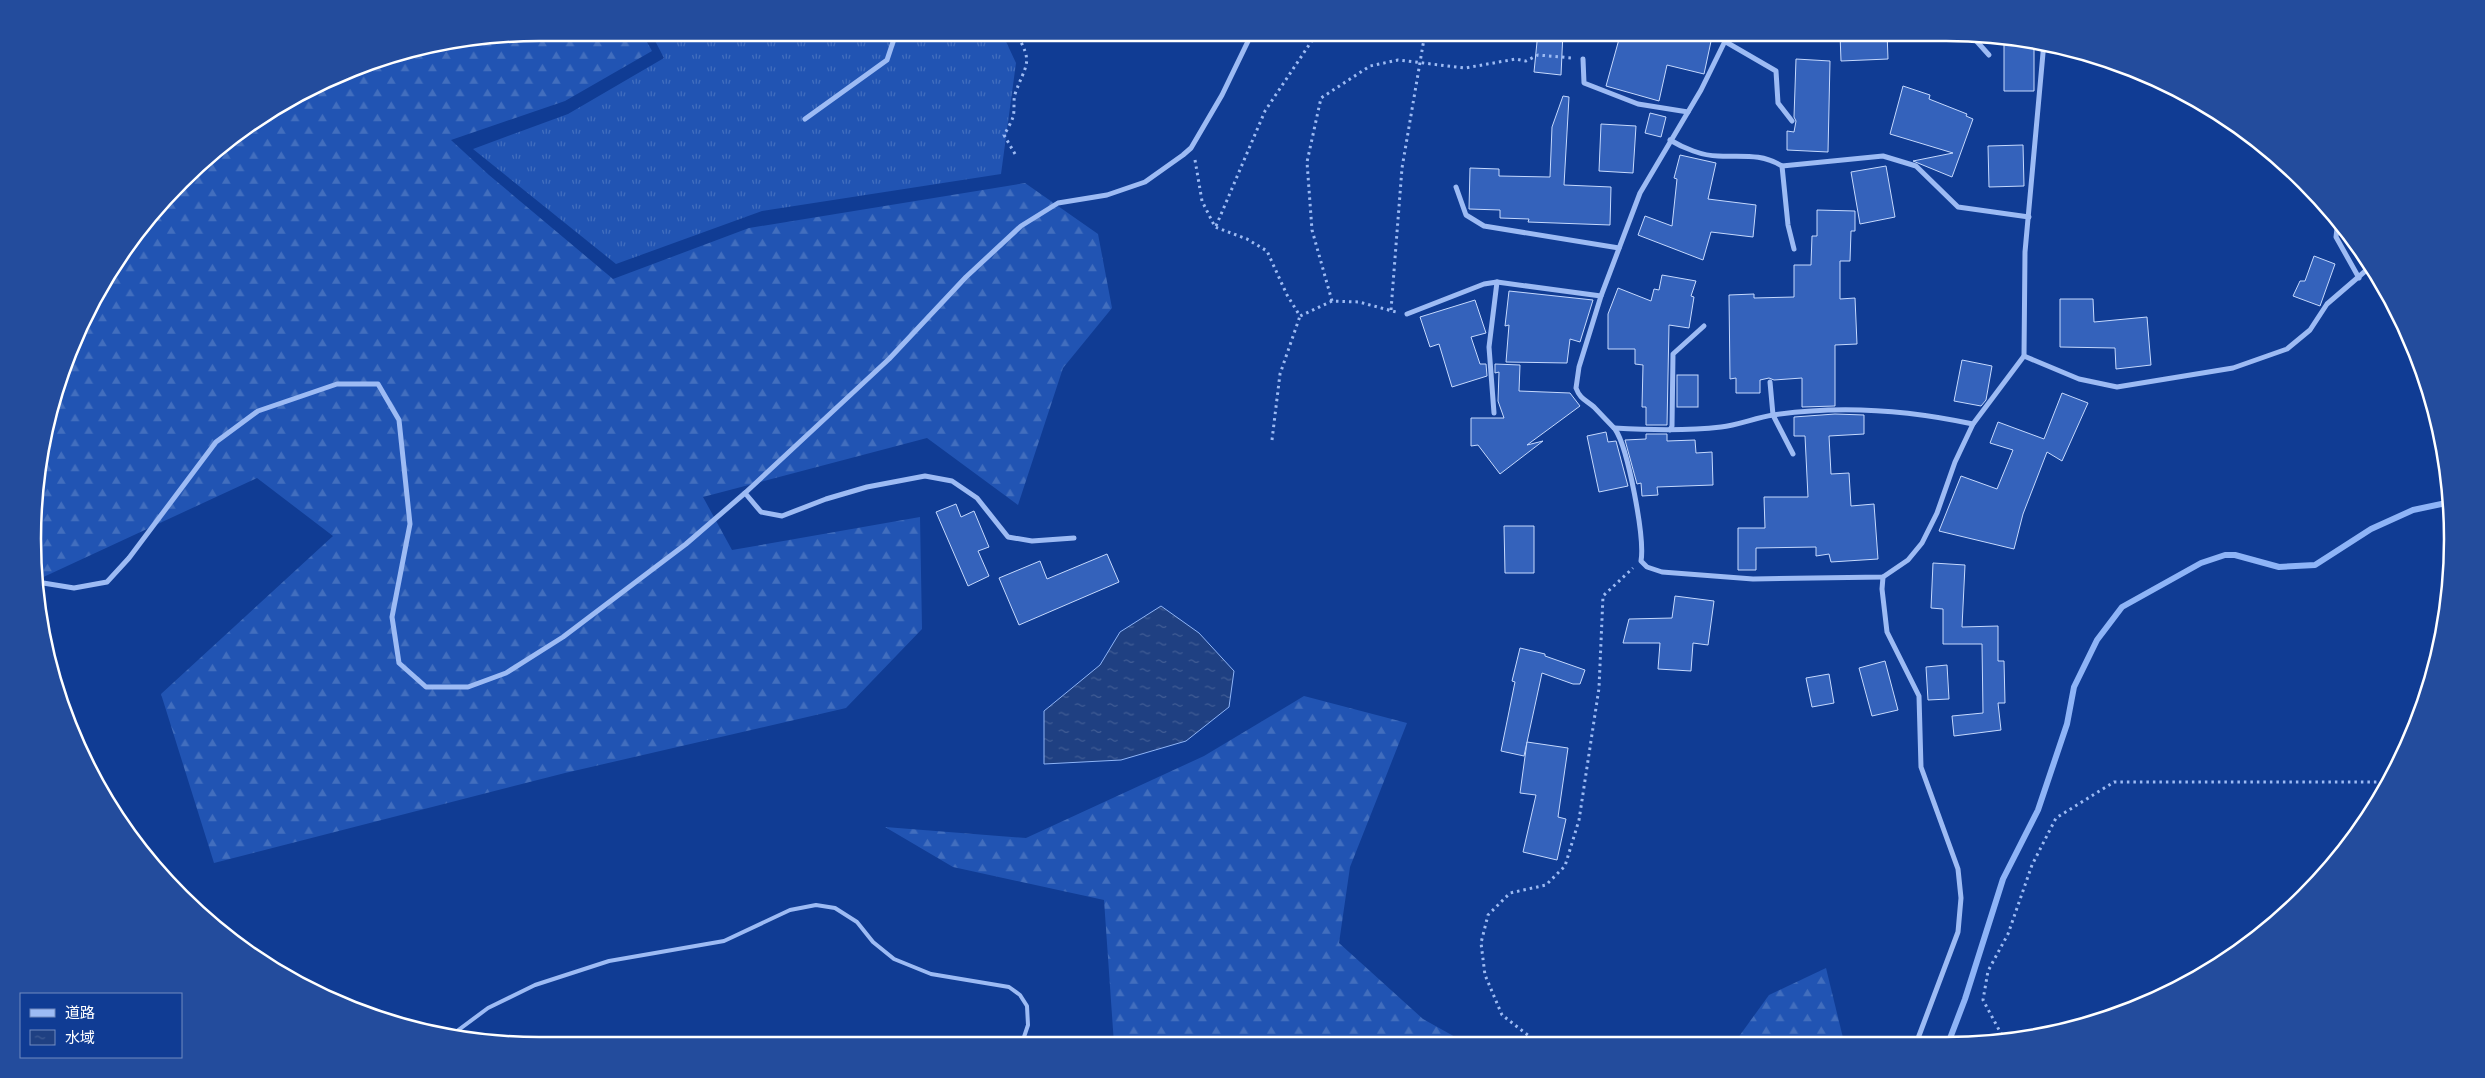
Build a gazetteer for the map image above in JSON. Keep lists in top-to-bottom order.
{
  "legend": ["道路", "水域"]
}
